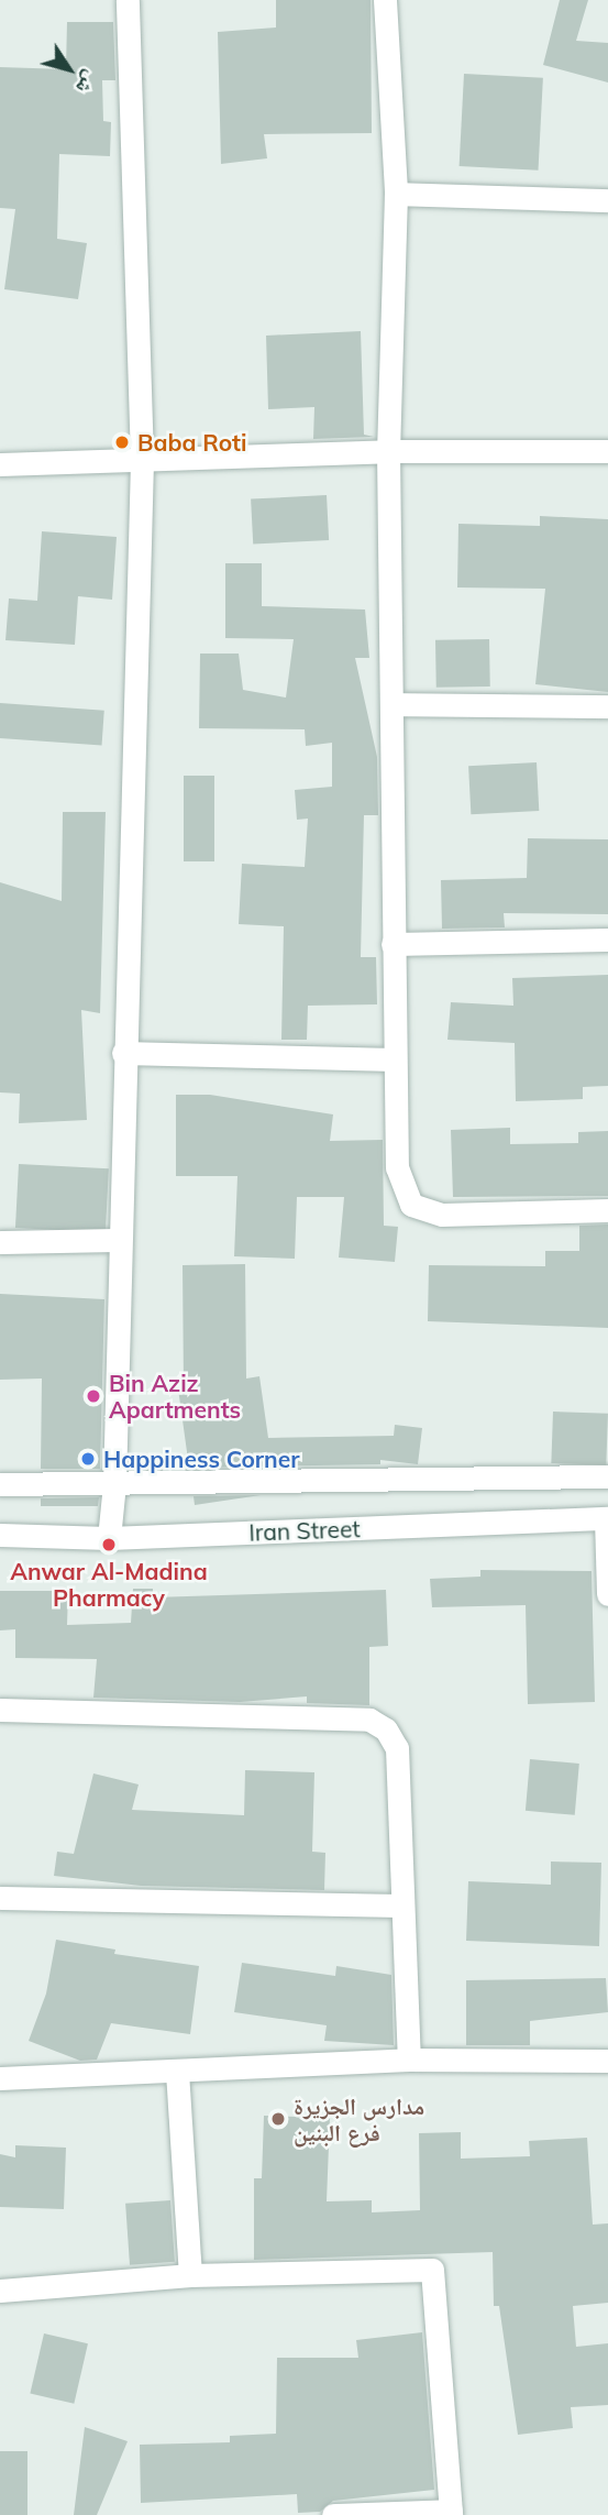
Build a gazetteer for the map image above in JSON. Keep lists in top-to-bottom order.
{
  "streets": {
    "street": ["Iran Street"]
  },
  "places": [
    "Baba Roti",
    "Bin Aziz Apartments",
    "Happiness Corner",
    "Anwar Al-Madina Pharmacy",
    "مدارس الجزيرة فرع البنين"
  ],
  "north": "bottom right"
}
